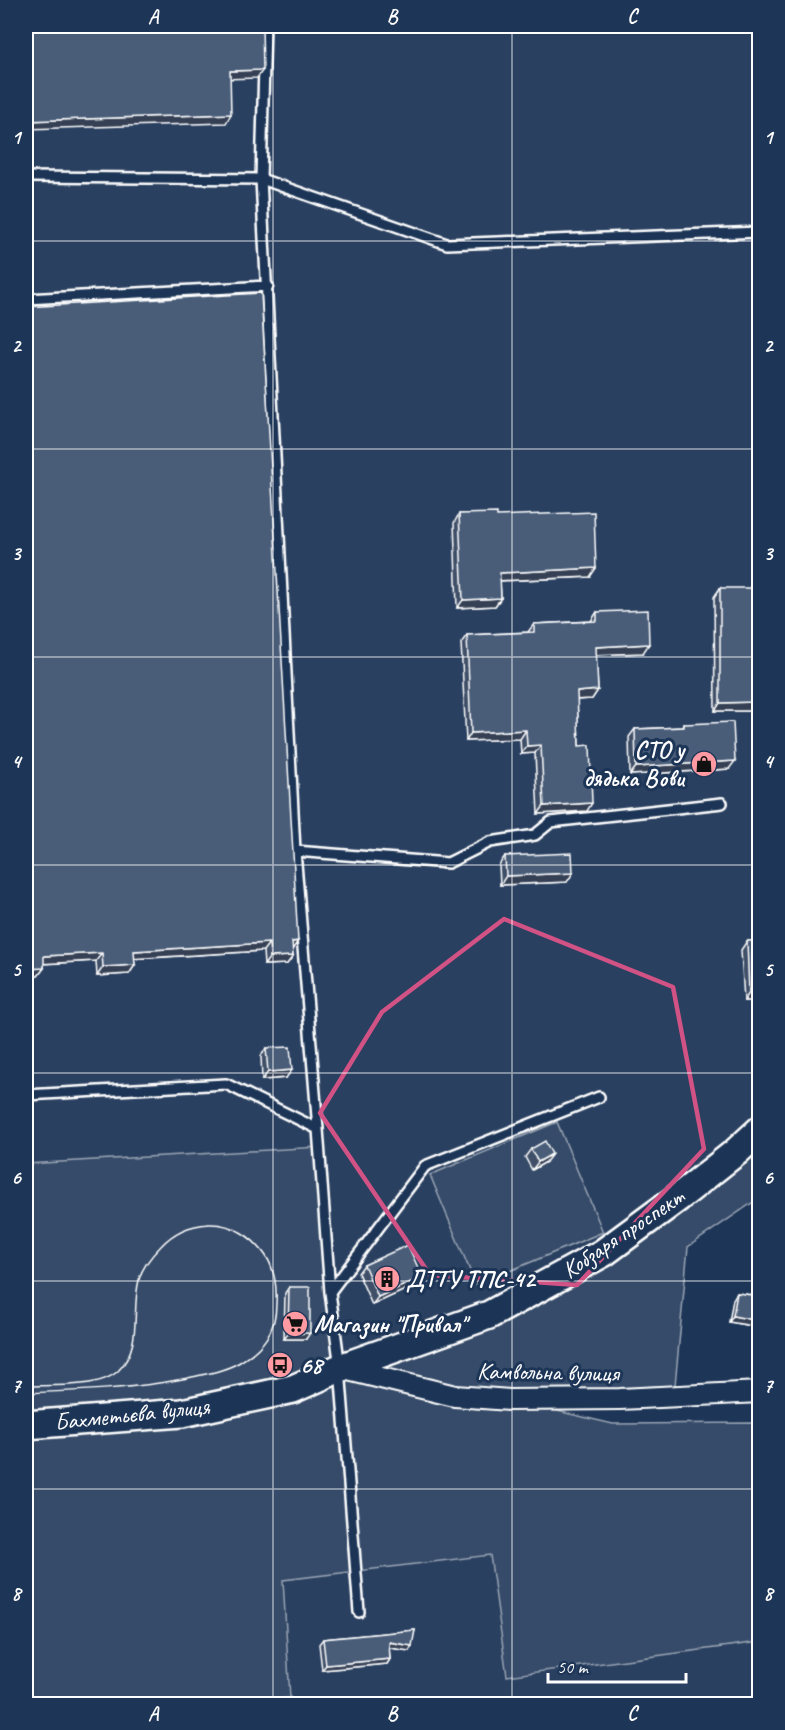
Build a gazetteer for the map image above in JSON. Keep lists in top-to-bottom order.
{
  "streets": {
    "main road": ["Кобзаря проспект", "Бахметьєва вулиця"],
    "street": ["Камвольна вулиця"]
  },
  "crossings": [
    ["Кобзаря проспект", "Камвольна вулиця"],
    ["Кобзаря проспект", "Бахметьєва вулиця"],
    ["Камвольна вулиця", "Бахметьєва вулиця"]
  ],
  "places": {
    "shop": ["СТО у дядька Вови"],
    "building": ["ДТТУ ТПС-42"],
    "supermarket": ["Магазин \"Привал\""],
    "bus stop": ["68"]
  },
  "scale_bar": "50 m",
  "grid": {
    "columns": ["A", "B", "C"],
    "rows": [
      "1",
      "2",
      "3",
      "4",
      "5",
      "6",
      "7",
      "8"
    ]
  }
}
